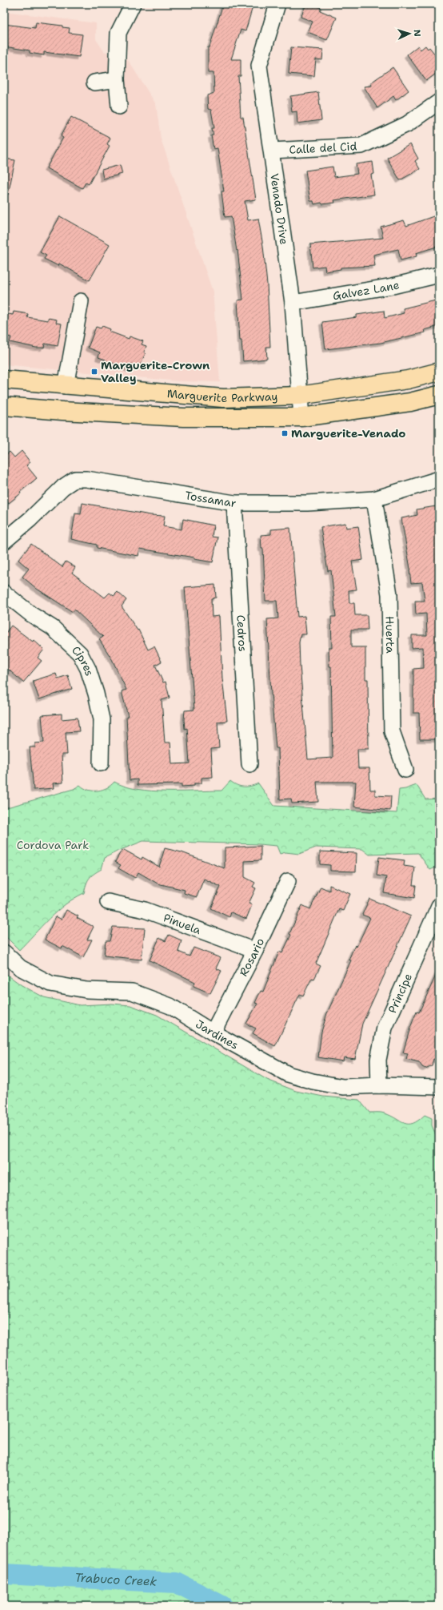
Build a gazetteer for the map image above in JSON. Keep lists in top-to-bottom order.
{
  "streets": {
    "main road": ["Marguerite Parkway"],
    "street": [
      "Calle del Cid",
      "Venado Drive",
      "Galvez Lane",
      "Tossamar",
      "Cedros",
      "Huerta",
      "Cipres",
      "Pinuela",
      "Rosario",
      "Principe",
      "Jardines"
    ]
  },
  "crossings": [
    ["Calle del Cid", "Venado Drive"],
    ["Venado Drive", "Galvez Lane"],
    ["Venado Drive", "Marguerite Parkway"],
    ["Tossamar", "Cedros"],
    ["Tossamar", "Huerta"],
    ["Pinuela", "Rosario"],
    ["Rosario", "Jardines"],
    ["Principe", "Jardines"]
  ],
  "water": ["Trabuco Creek"],
  "parks": ["Cordova Park"],
  "places": {
    "transit": ["Marguerite-Crown Valley", "Marguerite-Venado"]
  },
  "north": "right"
}
